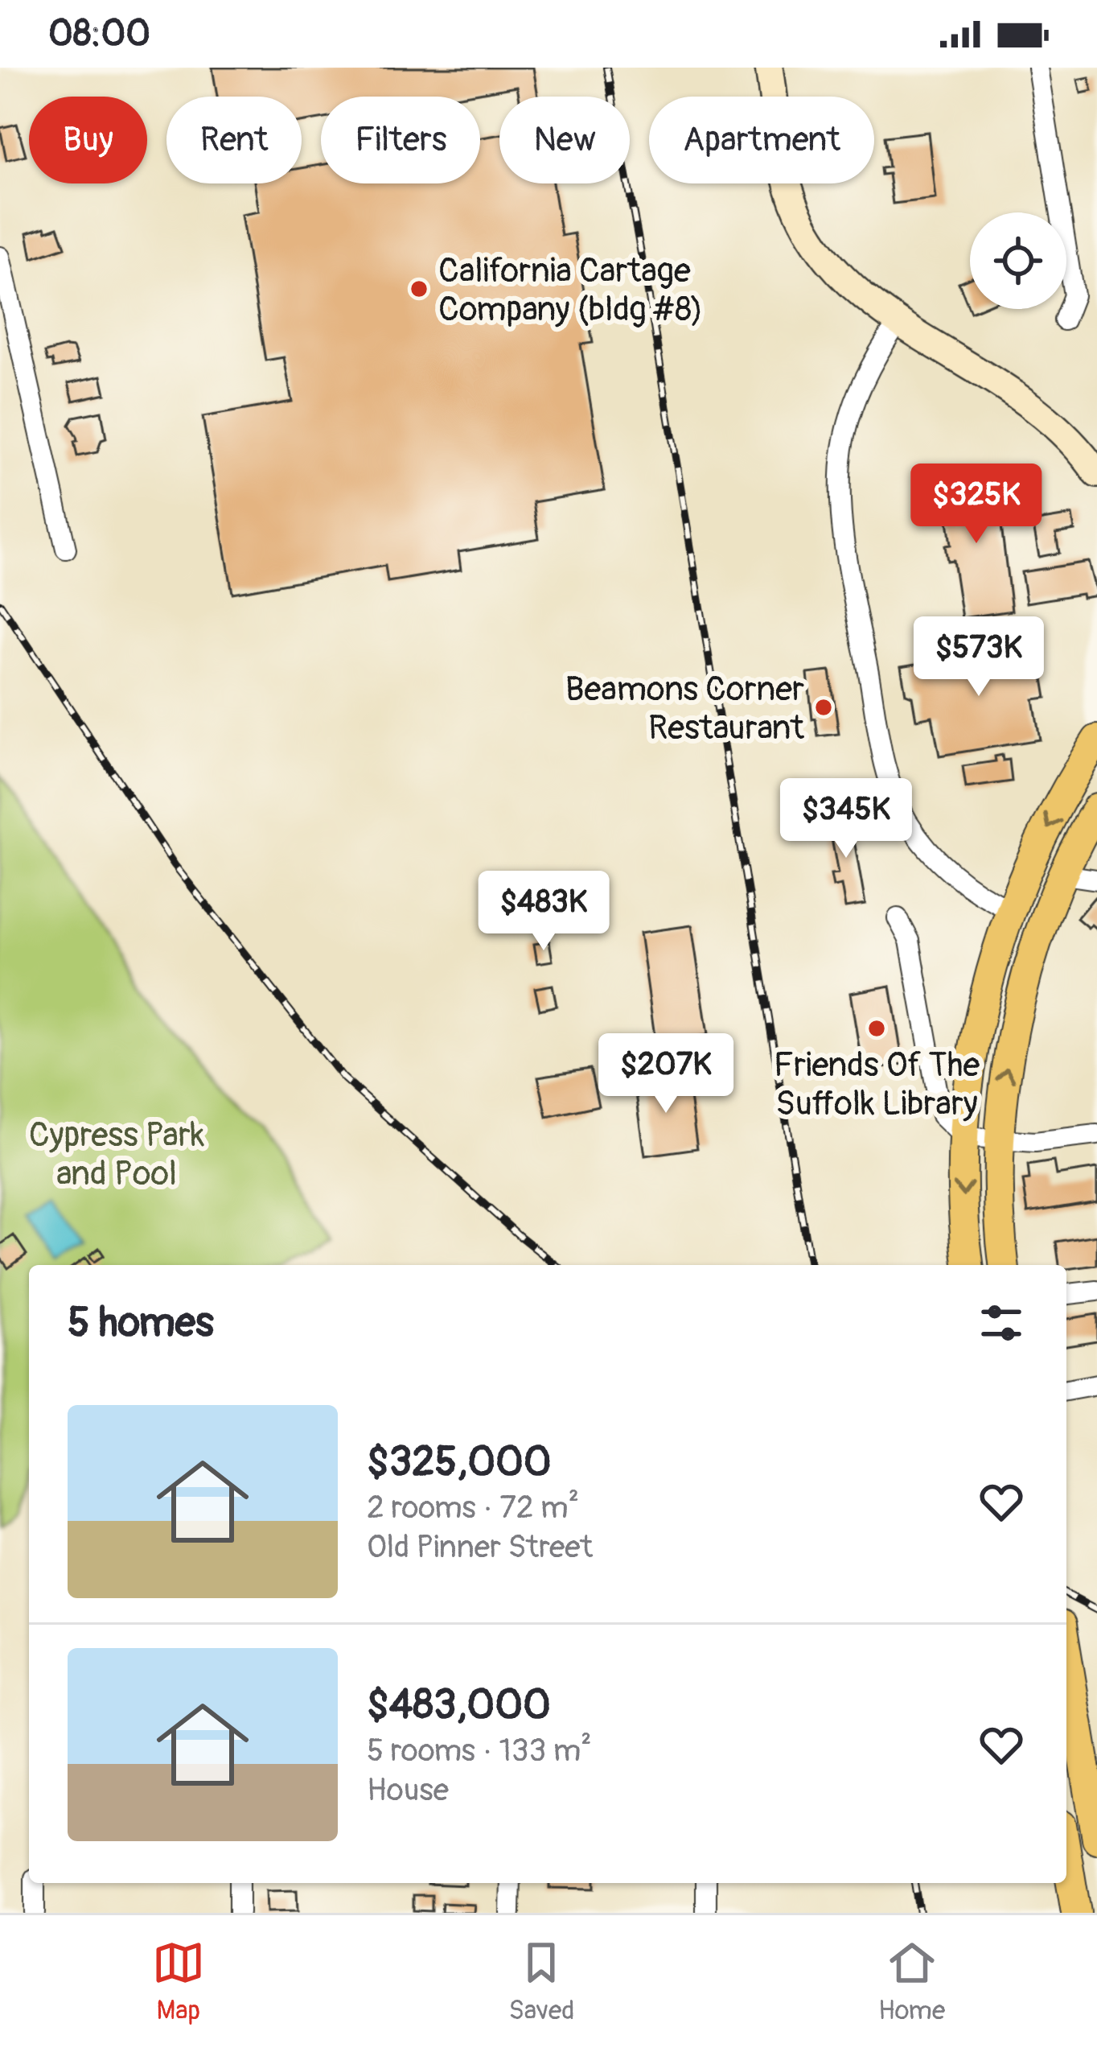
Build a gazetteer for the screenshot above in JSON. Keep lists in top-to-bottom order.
{
  "parks": ["Cypress Park and Pool"],
  "places": ["California Cartage Company (bldg #8)", "Beamons Corner Restaurant", "Friends Of The Suffolk Library"],
  "page": {
    "status": "08:00",
    "chip": [
      "Buy",
      "Rent",
      "Filters",
      "New",
      "Apartment"
    ],
    "price": [
      "$325K",
      "$573K",
      "$345K",
      "$483K",
      "$207K"
    ],
    "heading": "5 homes",
    "list": [
      {
        "name": "$325,000",
        "note": "2 rooms · 72 m² · Old Pinner Street"
      },
      {
        "name": "$483,000",
        "note": "5 rooms · 133 m² · House"
      }
    ],
    "tabs": ["Map", "Saved", "Home"]
  }
}
